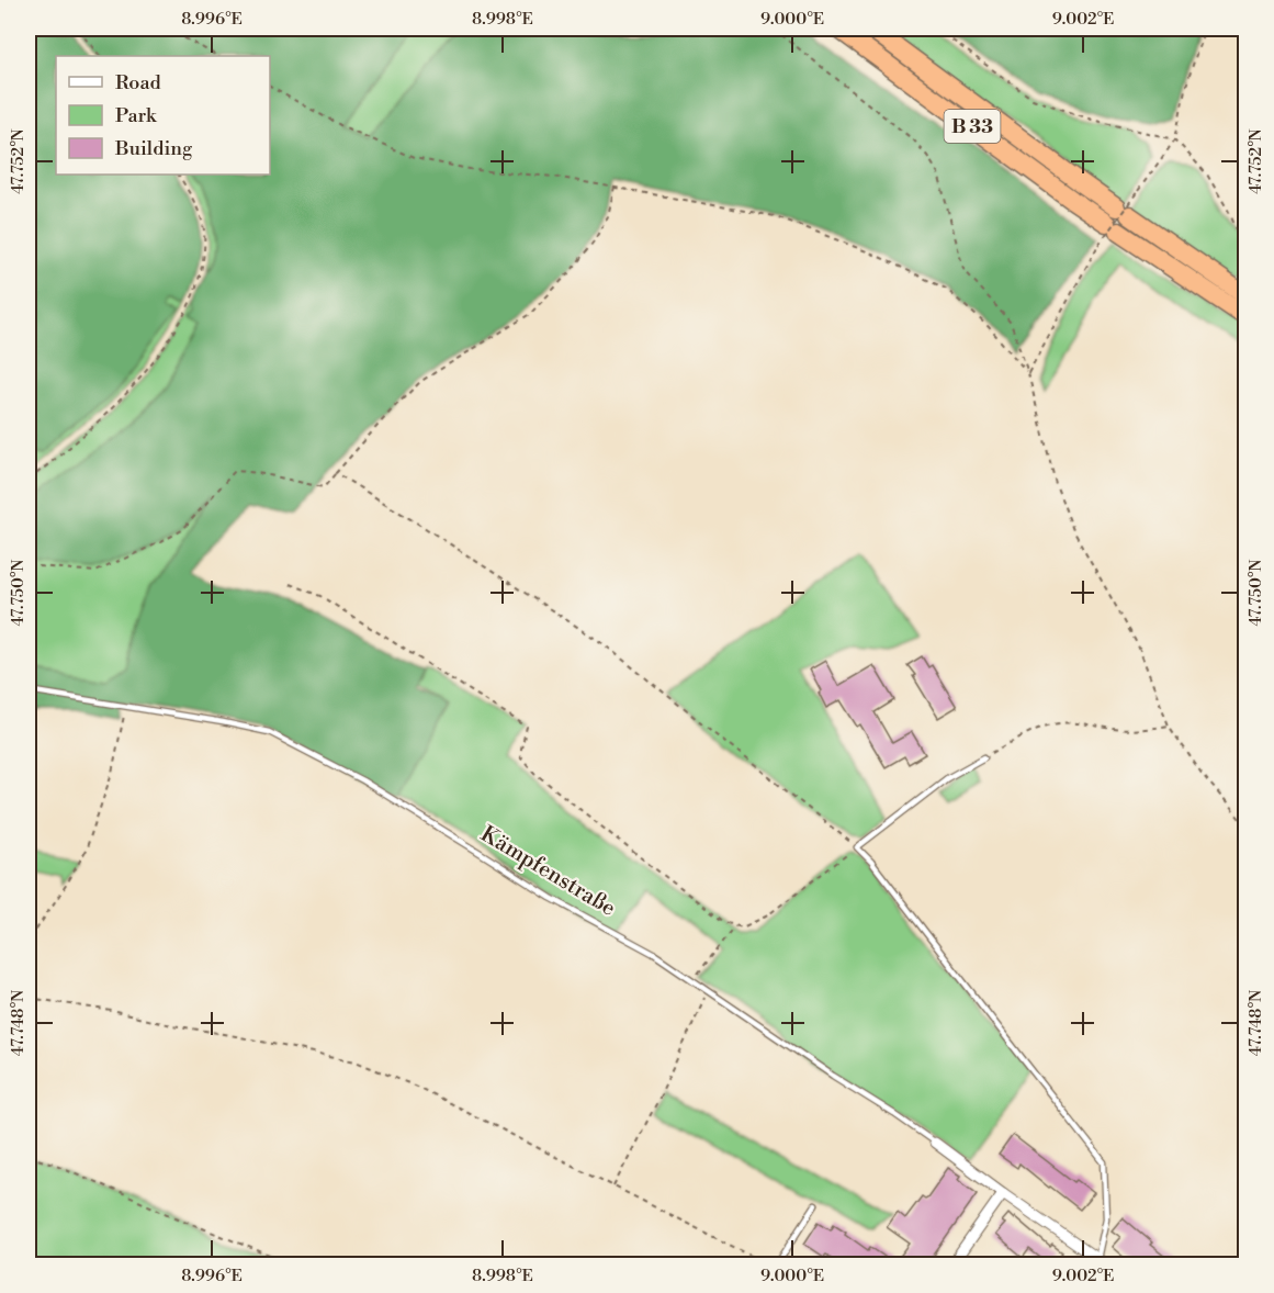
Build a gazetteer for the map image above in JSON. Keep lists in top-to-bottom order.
{
  "streets": {
    "highway": ["B 33"],
    "street": ["Kämpfenstraße"]
  },
  "legend": ["Road", "Park", "Building"],
  "coordinates": [
    "8.996°E",
    "8.998°E",
    "9.000°E",
    "9.002°E",
    "47.752°N",
    "47.750°N",
    "47.748°N"
  ]
}
